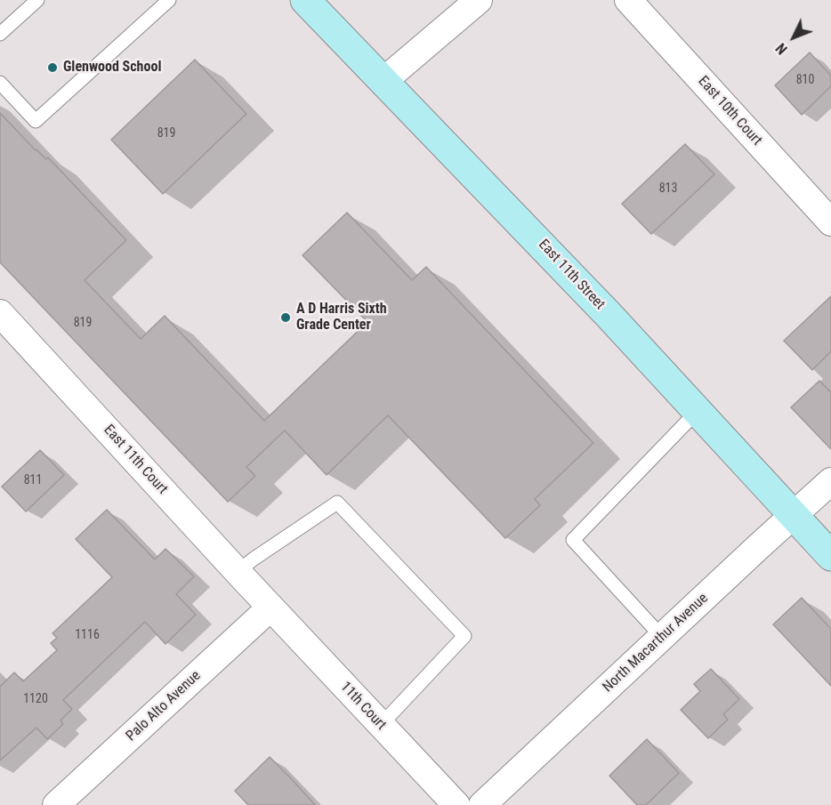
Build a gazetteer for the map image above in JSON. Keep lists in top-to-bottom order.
{
  "streets": {
    "main road": ["East 11th Street"],
    "street": [
      "East 10th Court",
      "East 11th Court",
      "North Macarthur Avenue",
      "Palo Alto Avenue",
      "11th Court"
    ]
  },
  "crossings": [
    ["East 11th Street", "North Macarthur Avenue"],
    ["East 11th Court", "Palo Alto Avenue"],
    ["East 11th Court", "11th Court"],
    ["Palo Alto Avenue", "11th Court"]
  ],
  "places": ["Glenwood School", "A D Harris Sixth Grade Center"],
  "house_numbers": [
    "810",
    "819",
    "813",
    "819",
    "811",
    "1116",
    "1120"
  ],
  "north": "bottom left"
}
